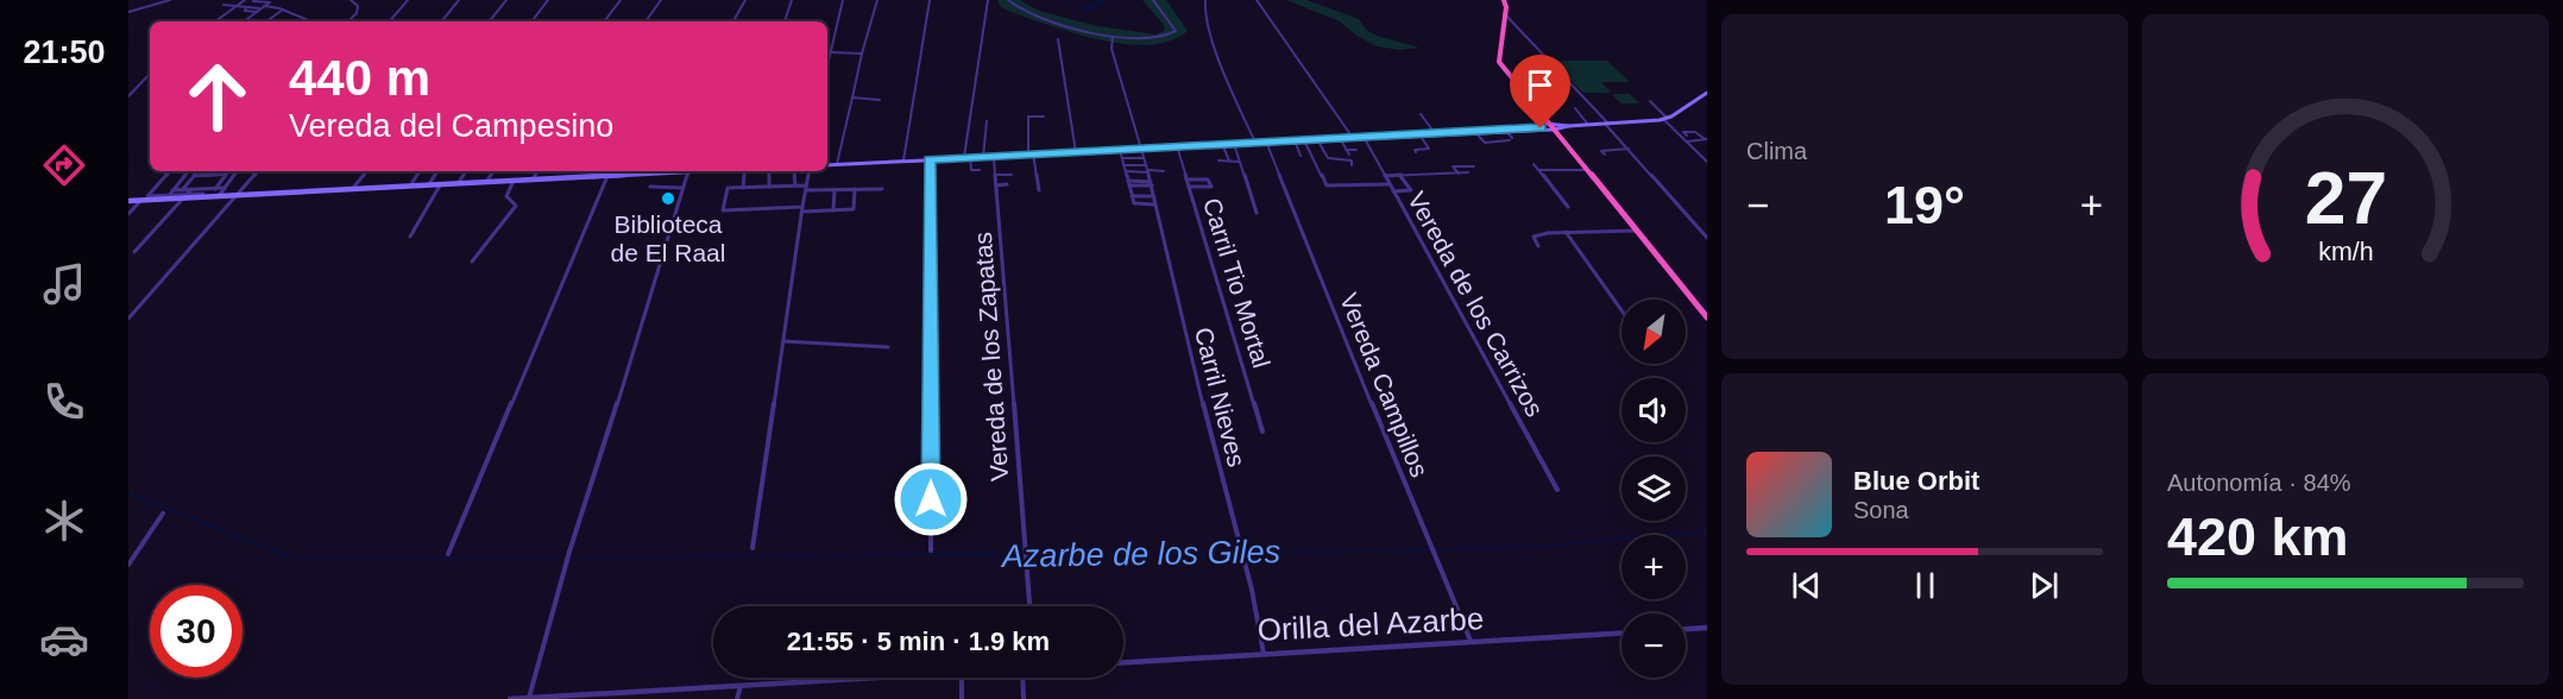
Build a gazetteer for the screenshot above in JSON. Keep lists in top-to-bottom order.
{
  "streets": {
    "street": [
      "Carril Tio Mortal",
      "Vereda de los Carrizos",
      "Vereda de los Zapatas",
      "Vereda Campillos",
      "Carril Nieves",
      "Orilla del Azarbe"
    ]
  },
  "crossings": [
    ["Vereda Campillos", "Orilla del Azarbe"],
    ["Carril Nieves", "Orilla del Azarbe"]
  ],
  "water": ["Azarbe de los Giles"],
  "places": ["Biblioteca de El Raal"],
  "north": "bottom left",
  "page": {
    "tabs": "21:50",
    "tile": [
      "Clima",
      ["Autonomía · 84%", "420 km"]
    ],
    "turn": ["440 m", "Vereda del Campesino"],
    "heat": ["−", "19°", "+"],
    "map_buttons": ["+", "−"],
    "song": ["Blue Orbit", "Sona"],
    "limit": "30",
    "trip": "21:55 · 5 min · 1.9 km",
    "gauge": ["27", "km/h"]
  }
}
